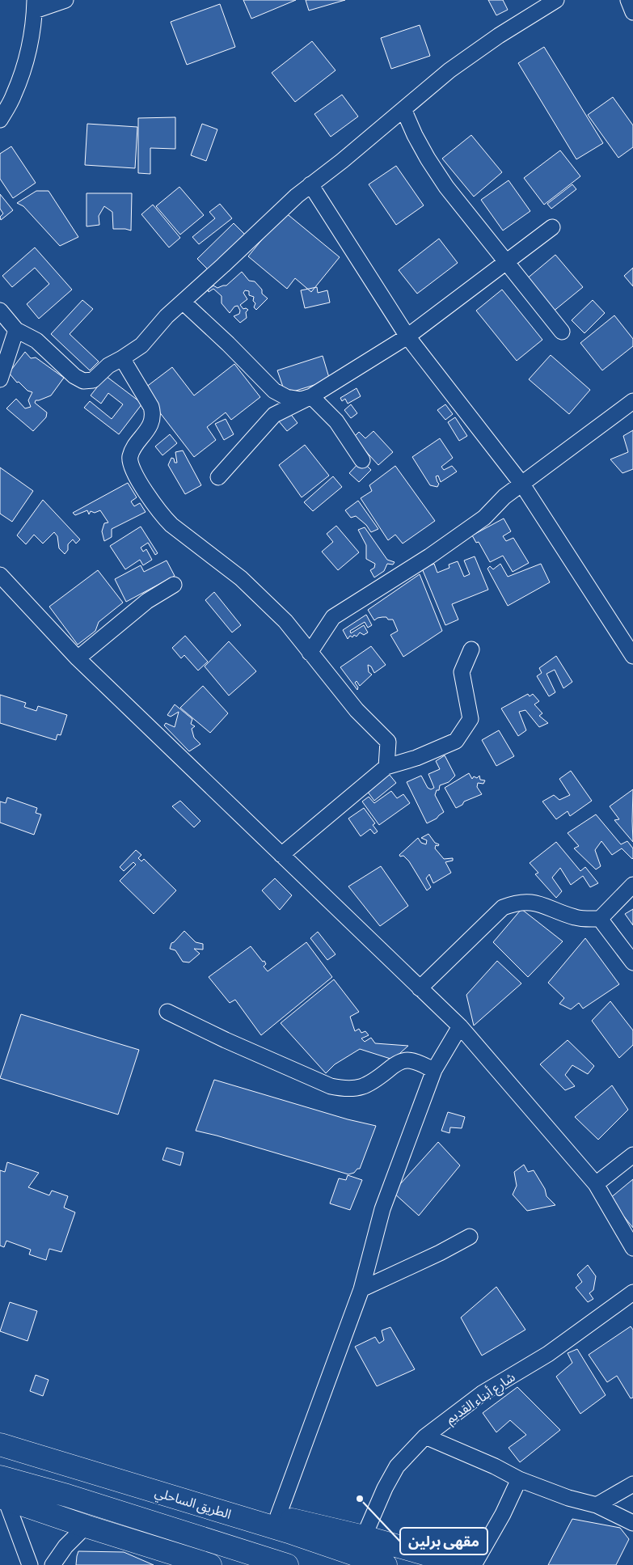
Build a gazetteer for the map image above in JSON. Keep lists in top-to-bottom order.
{
  "streets": {
    "highway": ["الطريق الساحلي"],
    "street": ["شارع أبناء القديم"]
  },
  "places": ["مقهى برلين"]
}
